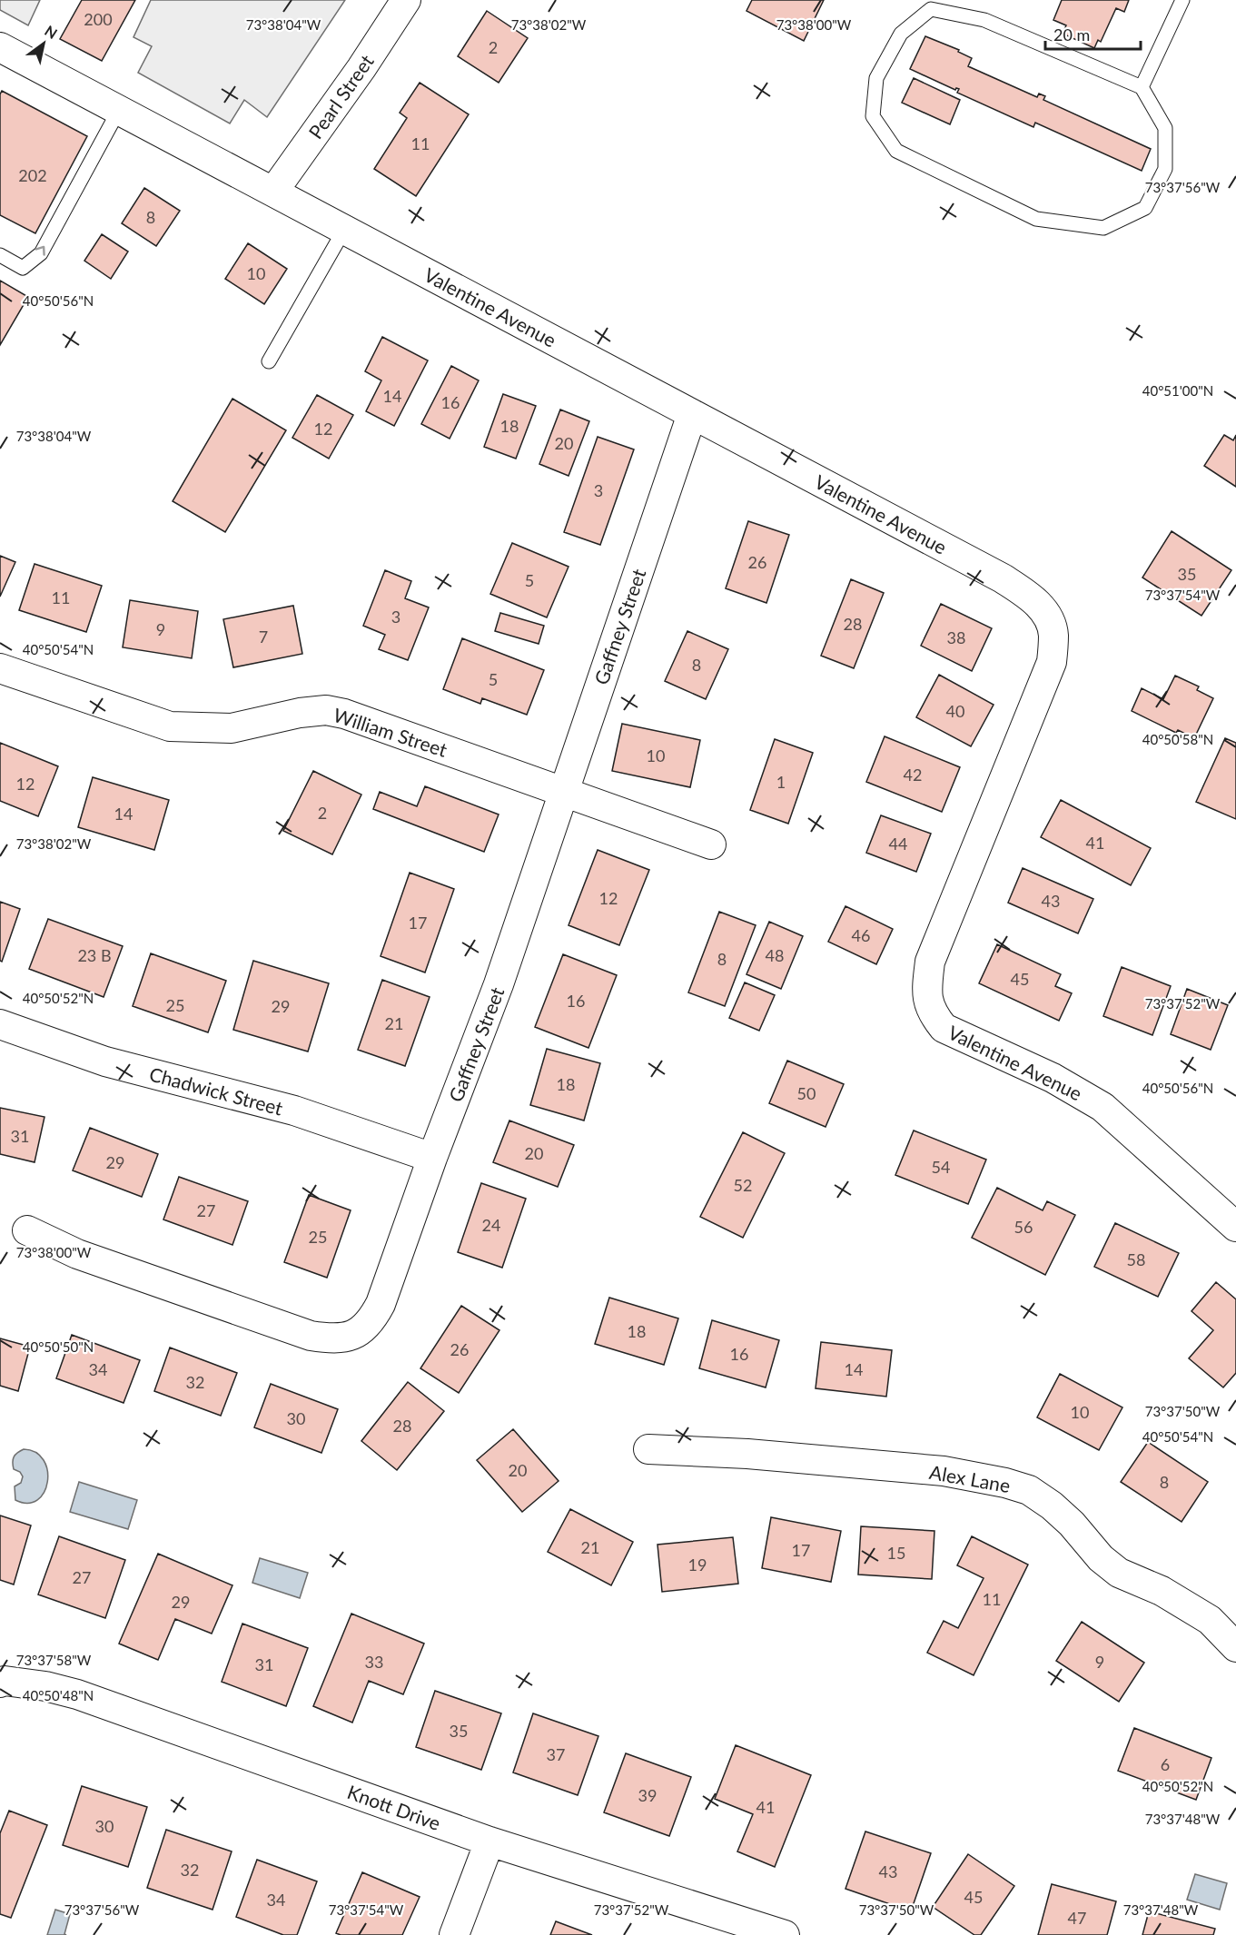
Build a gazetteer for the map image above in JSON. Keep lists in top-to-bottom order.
{
  "streets": {
    "street": [
      "Pearl Street",
      "Valentine Avenue",
      "Gaffney Street",
      "William Street",
      "Chadwick Street",
      "Alex Lane",
      "Knott Drive"
    ]
  },
  "crossings": [
    ["Pearl Street", "Valentine Avenue"],
    ["Valentine Avenue", "Gaffney Street"],
    ["Gaffney Street", "William Street"],
    ["Gaffney Street", "Chadwick Street"]
  ],
  "house_numbers": [
    "200",
    "2",
    "11",
    "202",
    "8",
    "10",
    "14",
    "16",
    "18",
    "12",
    "20",
    "3",
    "26",
    "35",
    "5",
    "11",
    "3",
    "28",
    "9",
    "7",
    "38",
    "8",
    "5",
    "40",
    "10",
    "42",
    "1",
    "12",
    "2",
    "14",
    "41",
    "44",
    "12",
    "43",
    "17",
    "46",
    "23 B",
    "48",
    "8",
    "45",
    "16",
    "25",
    "29",
    "21",
    "18",
    "50",
    "31",
    "20",
    "29",
    "54",
    "52",
    "27",
    "24",
    "56",
    "25",
    "58",
    "18",
    "26",
    "16",
    "34",
    "14",
    "32",
    "10",
    "30",
    "28",
    "20",
    "8",
    "21",
    "17",
    "15",
    "19",
    "27",
    "11",
    "29",
    "33",
    "9",
    "31",
    "35",
    "37",
    "6",
    "39",
    "41",
    "30",
    "32",
    "43",
    "45",
    "34",
    "47"
  ],
  "scale_bar": "20 m",
  "north": "top right",
  "coordinates": [
    "73°38'02\"W",
    "73°38'04\"W",
    "73°38'00\"W",
    "73°37'56\"W",
    "40°50'56\"N",
    "40°51'00\"N",
    "73°37'54\"W",
    "40°50'54\"N",
    "40°50'58\"N",
    "40°50'52\"N",
    "73°37'52\"W",
    "40°50'50\"N",
    "73°37'50\"W",
    "73°37'58\"W",
    "40°50'48\"N",
    "73°37'48\"W"
  ]
}
